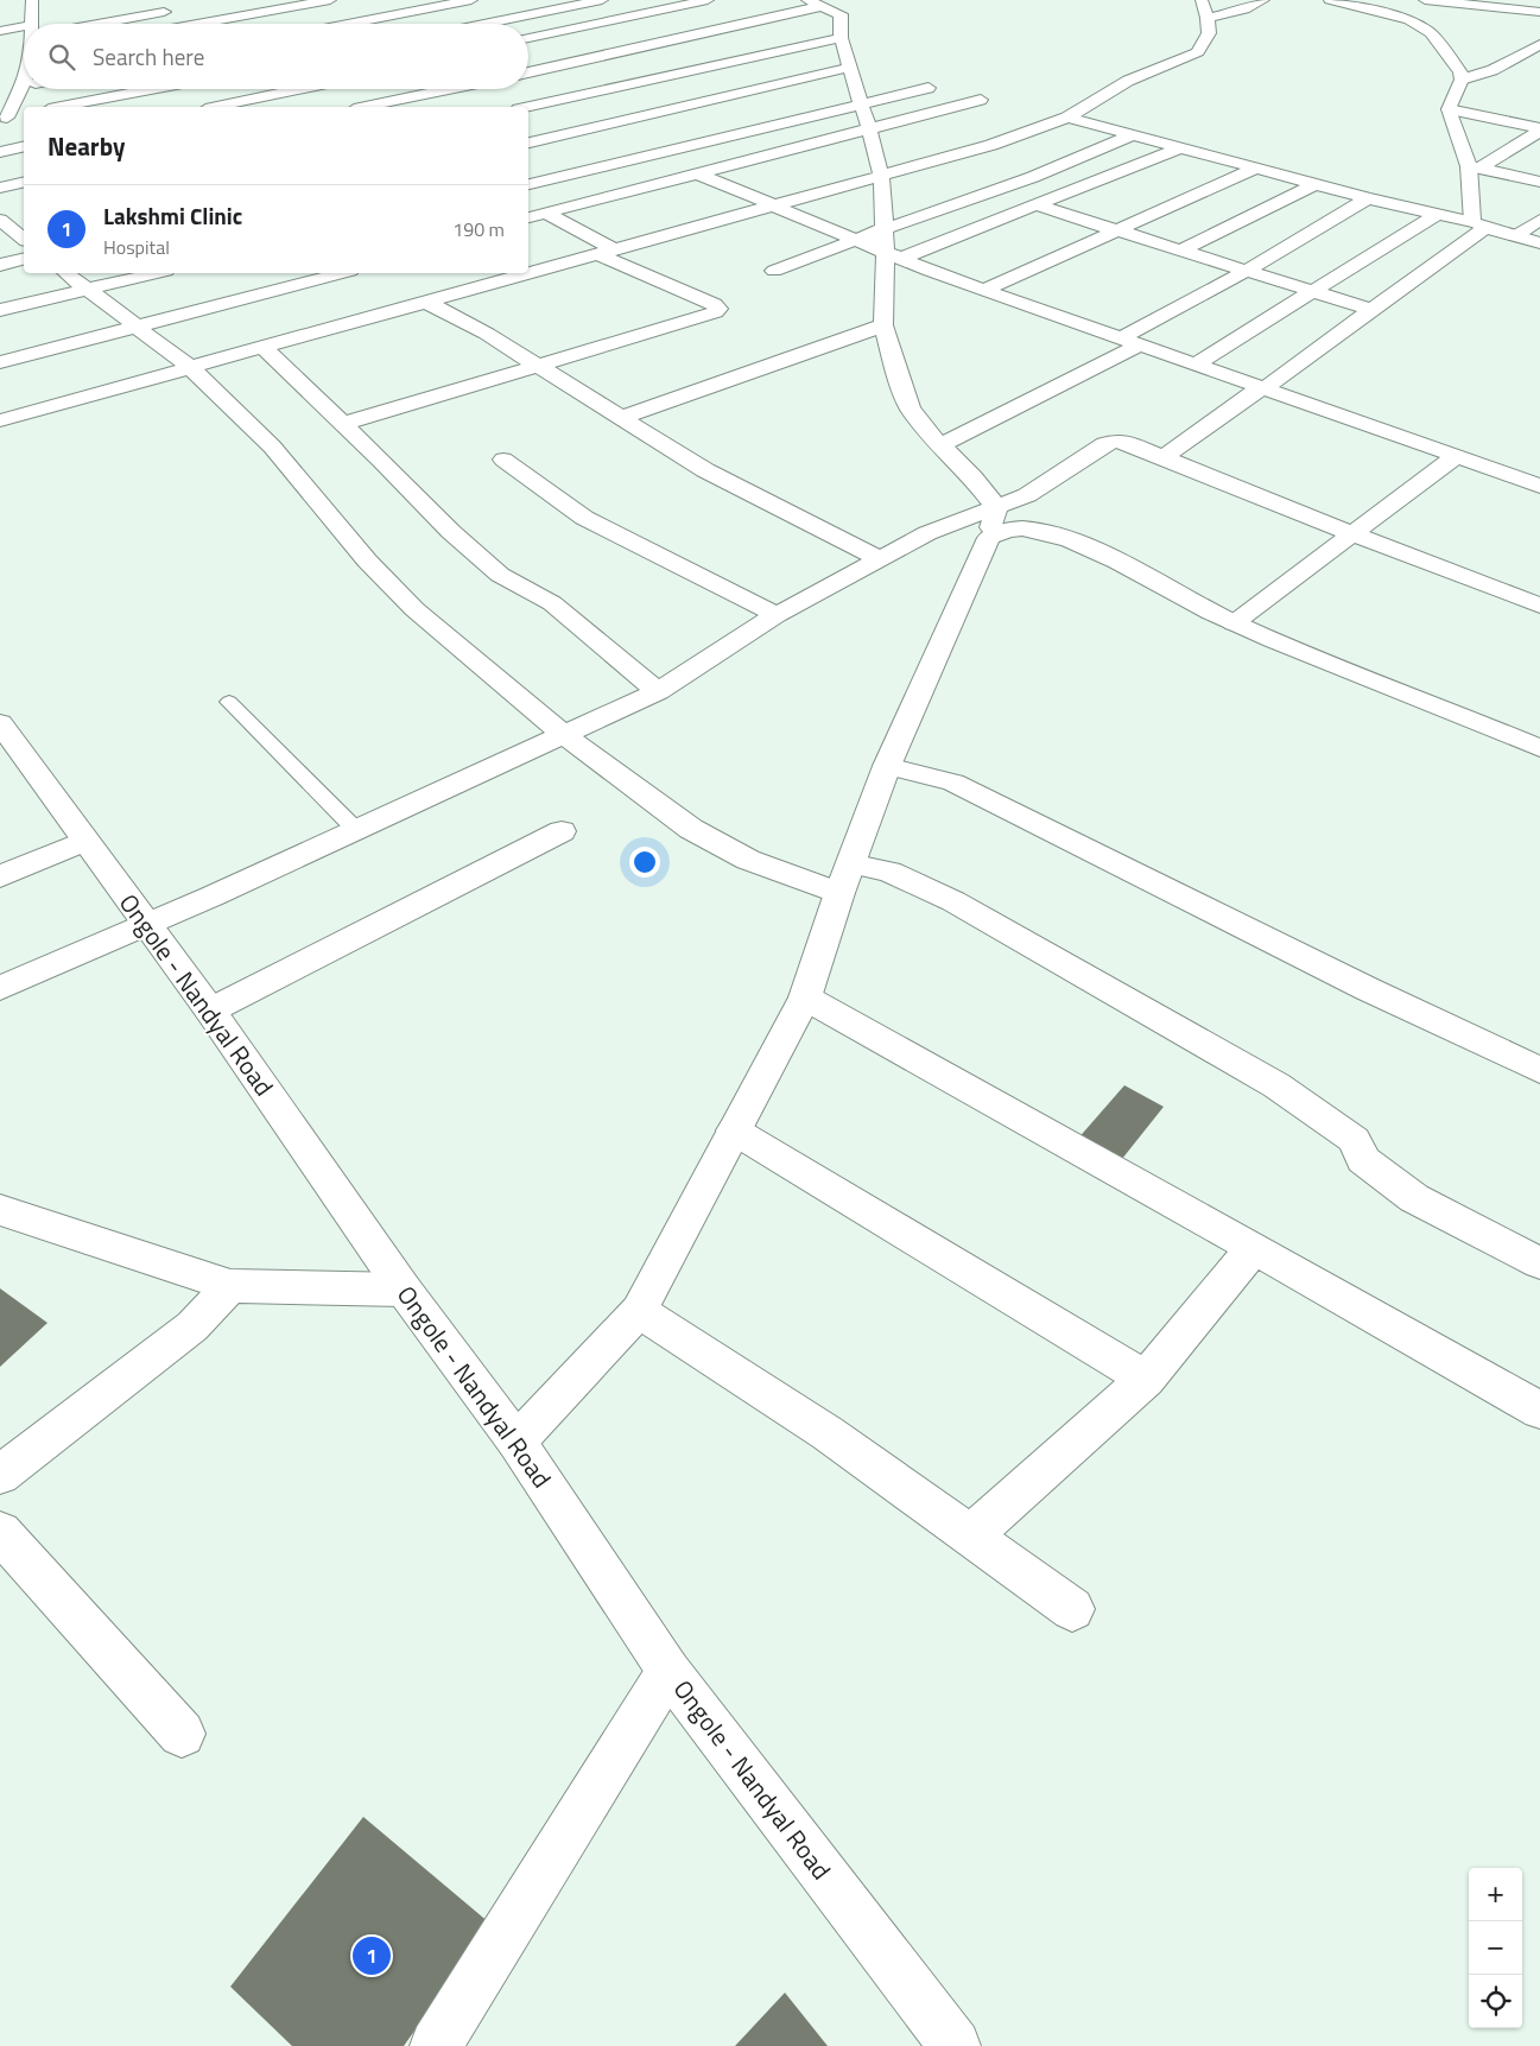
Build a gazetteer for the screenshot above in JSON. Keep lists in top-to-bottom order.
{
  "streets": {
    "street": ["Ongole - Nandyal Road"]
  },
  "page": {
    "search": "Search here",
    "heading": "Nearby",
    "list": [
      {
        "mark": "1",
        "name": "Lakshmi Clinic",
        "note": "Hospital",
        "value": "190 m"
      }
    ],
    "map_buttons": ["+", "−"],
    "pins": "1"
  }
}
